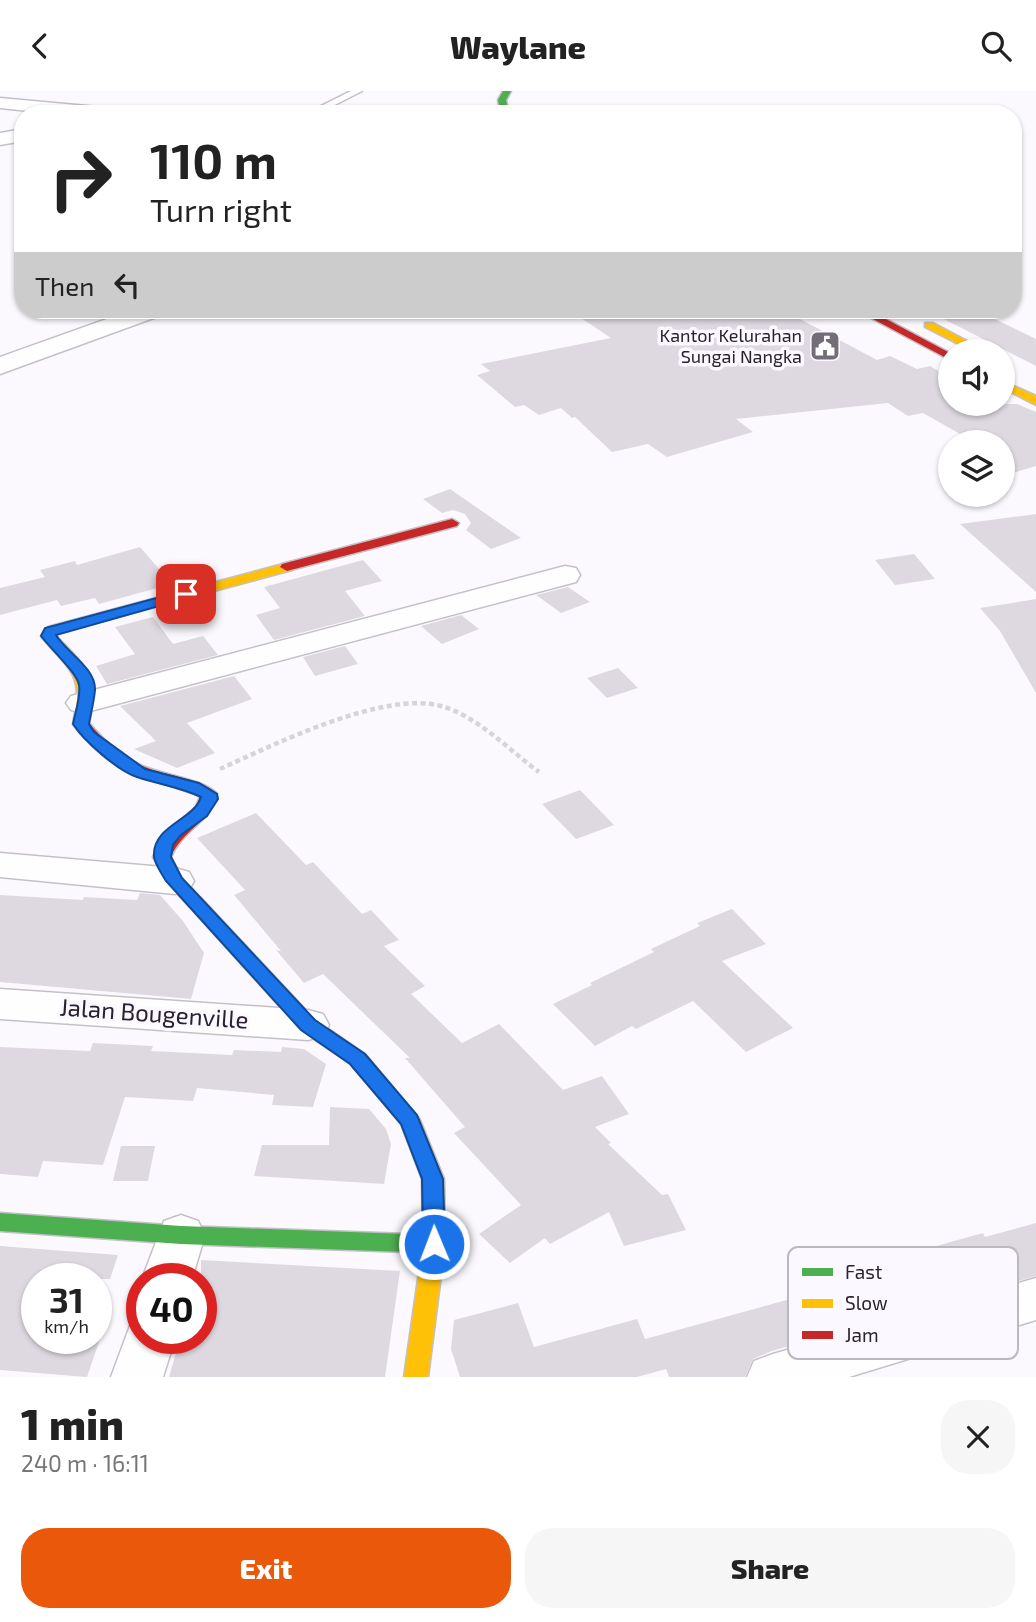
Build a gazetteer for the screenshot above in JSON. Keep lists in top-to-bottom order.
{
  "streets": {
    "street": ["Jalan Bougenville"]
  },
  "places": {
    "public building": ["Kantor Kelurahan Sungai Nangka"]
  },
  "legend": ["Fast", "Slow", "Jam"],
  "page": {
    "header": "Waylane",
    "turn": ["110 m", "Turn right"],
    "then": "Then",
    "speed": "31 km/h",
    "limit": "40",
    "heading": ["1 min", "240 m · 16:11"],
    "buttons": ["Exit", "Share"]
  }
}
